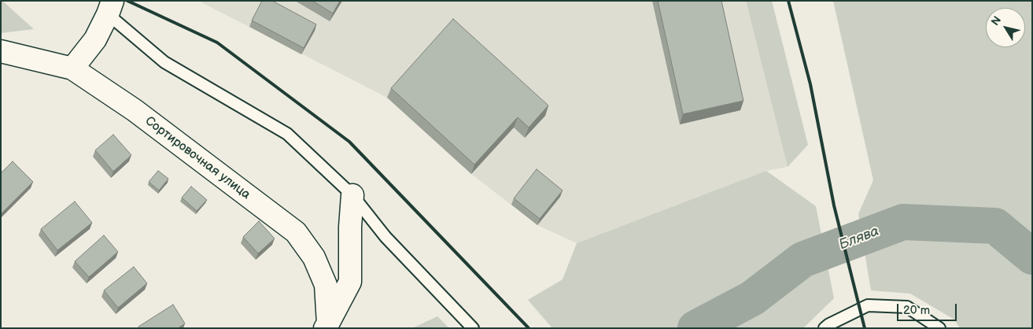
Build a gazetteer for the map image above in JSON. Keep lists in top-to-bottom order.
{
  "streets": {
    "street": ["Сортировочная улица"]
  },
  "water": ["Блява"],
  "scale_bar": "20 m",
  "north": "top left"
}
